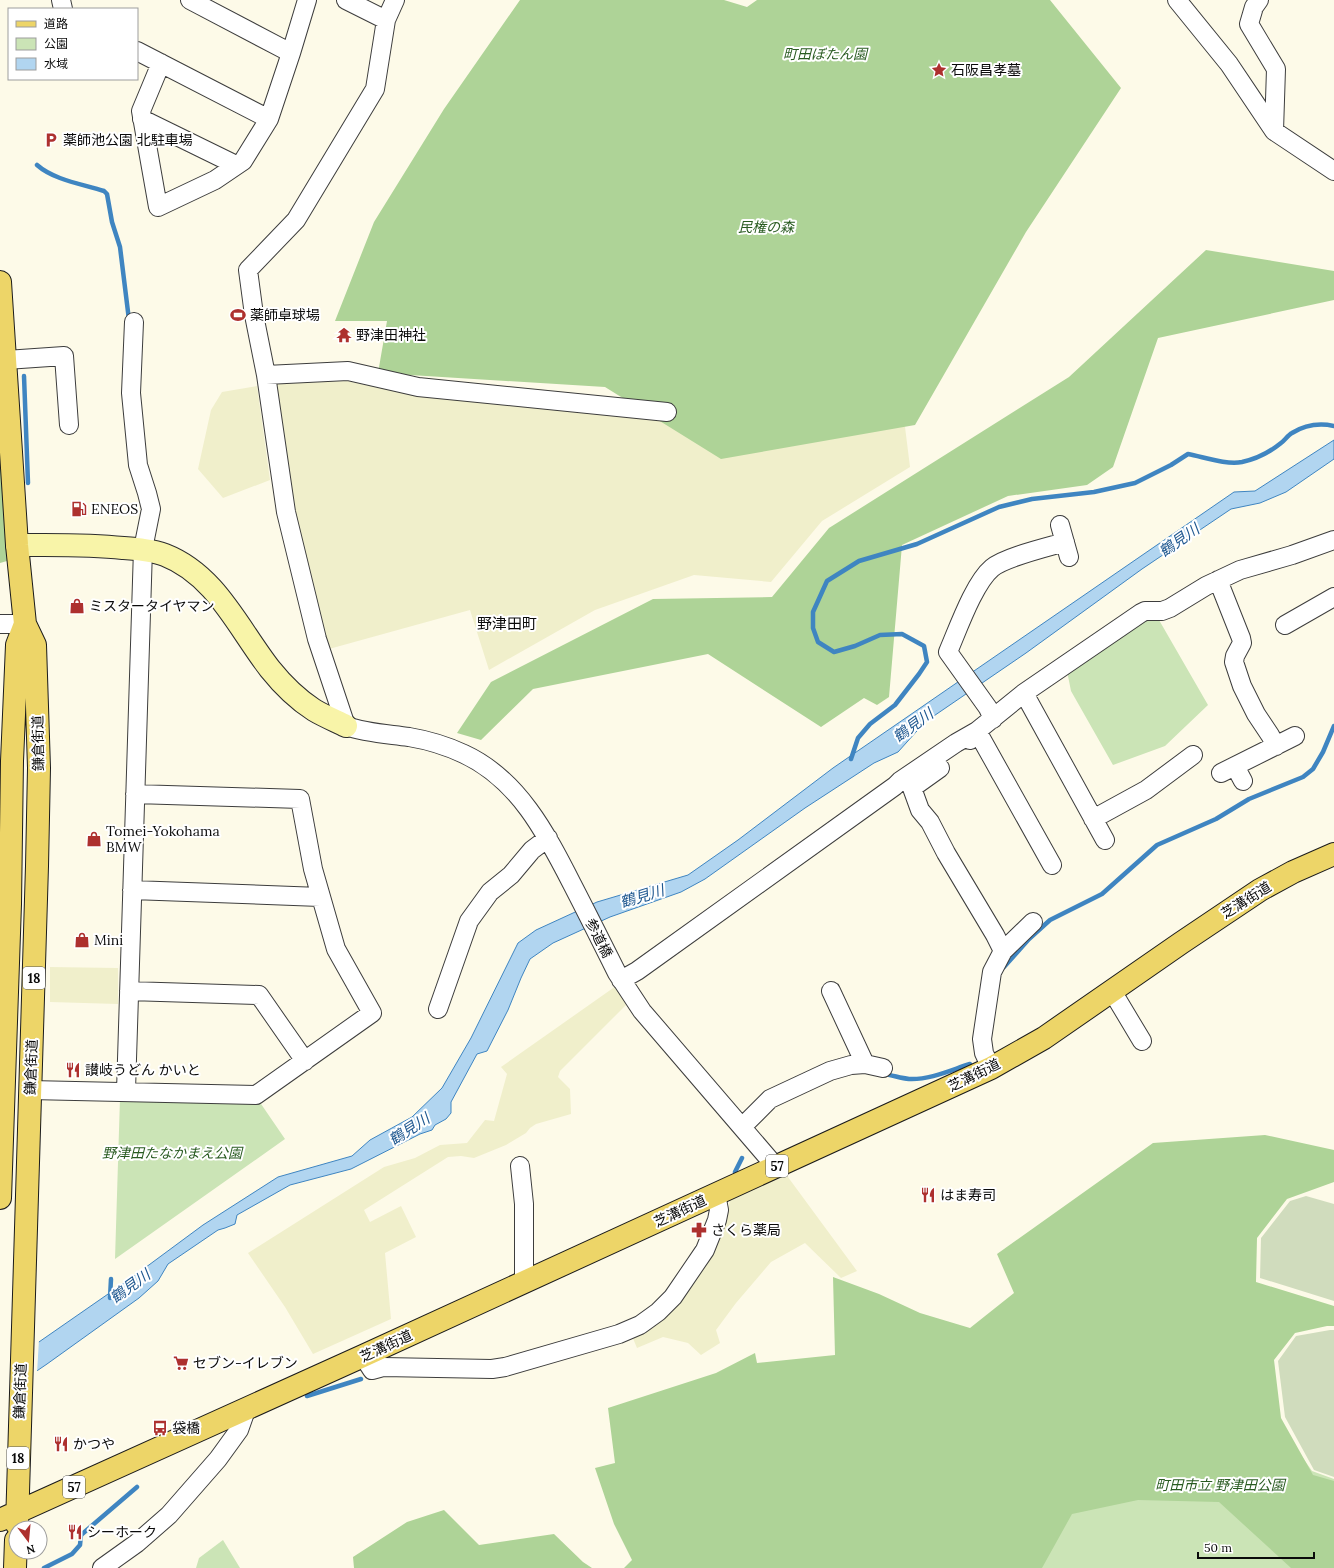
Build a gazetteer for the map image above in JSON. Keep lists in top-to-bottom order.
{
  "streets": {
    "main road": [
      "鎌倉街道",
      "芝溝街道",
      "18",
      "57"
    ],
    "street": ["参道橋"]
  },
  "crossings": [
    ["鎌倉街道", "芝溝街道"],
    ["芝溝街道", "参道橋"]
  ],
  "districts": ["野津田町"],
  "water": ["鶴見川"],
  "parks": [
    "町田ぼたん園",
    "民権の森",
    "野津田たなかまえ公園",
    "町田市立 野津田公園"
  ],
  "places": {
    "place": ["石阪昌孝墓"],
    "parking": ["薬師池公園 北駐車場"],
    "sports": ["薬師卓球場"],
    "temple": ["野津田神社"],
    "fuel station": ["ENEOS"],
    "shop": ["ミスタータイヤマン", "Tomei-Yokohama BMW", "Mini"],
    "restaurant": [
      "讃岐うどん かいと",
      "はま寿司",
      "かつや",
      "シーホーク"
    ],
    "pharmacy": ["さくら薬局"],
    "supermarket": ["セブン-イレブン"],
    "bus stop": ["袋橋"]
  },
  "legend": ["道路", "公園", "水域"],
  "scale_bar": "50 m",
  "north": "bottom"
}
